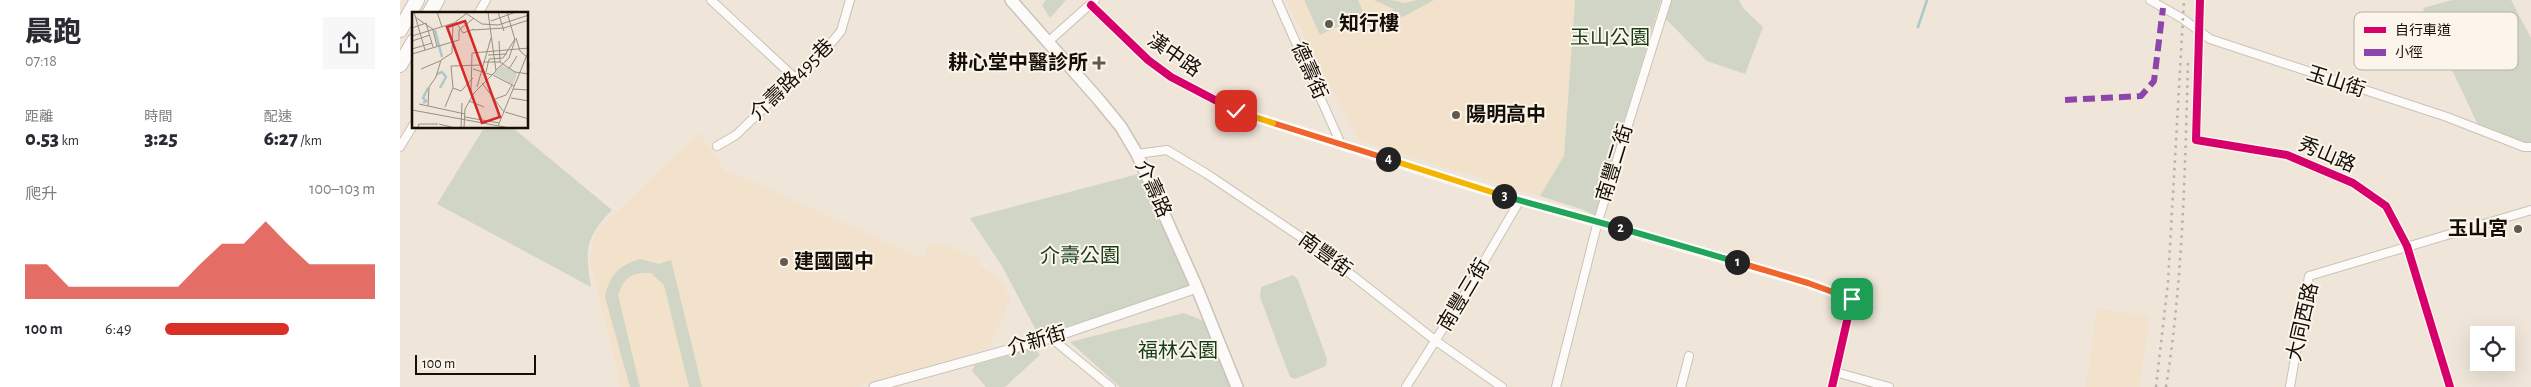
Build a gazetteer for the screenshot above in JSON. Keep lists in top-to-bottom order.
{
  "streets": {
    "main road": ["介壽路"],
    "street": [
      "漢中路",
      "德壽街",
      "介壽路495巷",
      "玉山街",
      "秀山路",
      "南豐二街",
      "南豐街",
      "南豐三街",
      "大同西路",
      "介新街"
    ]
  },
  "crossings": [
    ["漢中路", "德壽街"],
    ["漢中路", "南豐二街"],
    ["漢中路", "南豐三街"],
    ["玉山街", "秀山路"],
    ["秀山路", "大同西路"],
    ["介壽路", "南豐街"],
    ["介壽路", "介新街"],
    ["南豐街", "南豐三街"]
  ],
  "parks": ["玉山公園", "介壽公園", "福林公園"],
  "places": {
    "other": [
      "知行樓",
      "陽明高中",
      "玉山宮",
      "建國國中"
    ],
    "health": ["耕心堂中醫診所"]
  },
  "legend": ["自行車道", "小徑"],
  "scale_bar": "100 m",
  "page": {
    "heading": ["晨跑", "07:18"],
    "stats": [
      ["距離", "0.53 km"],
      ["時間", "3:25"],
      ["配速", "6:27 /km"]
    ],
    "pins": [
      "4",
      "3",
      "2",
      "1"
    ],
    "chart": ["爬升", "100–103 m"],
    "list": [
      {
        "name": "100 m",
        "note": "6:49"
      }
    ],
    "scale": "100 m"
  }
}
